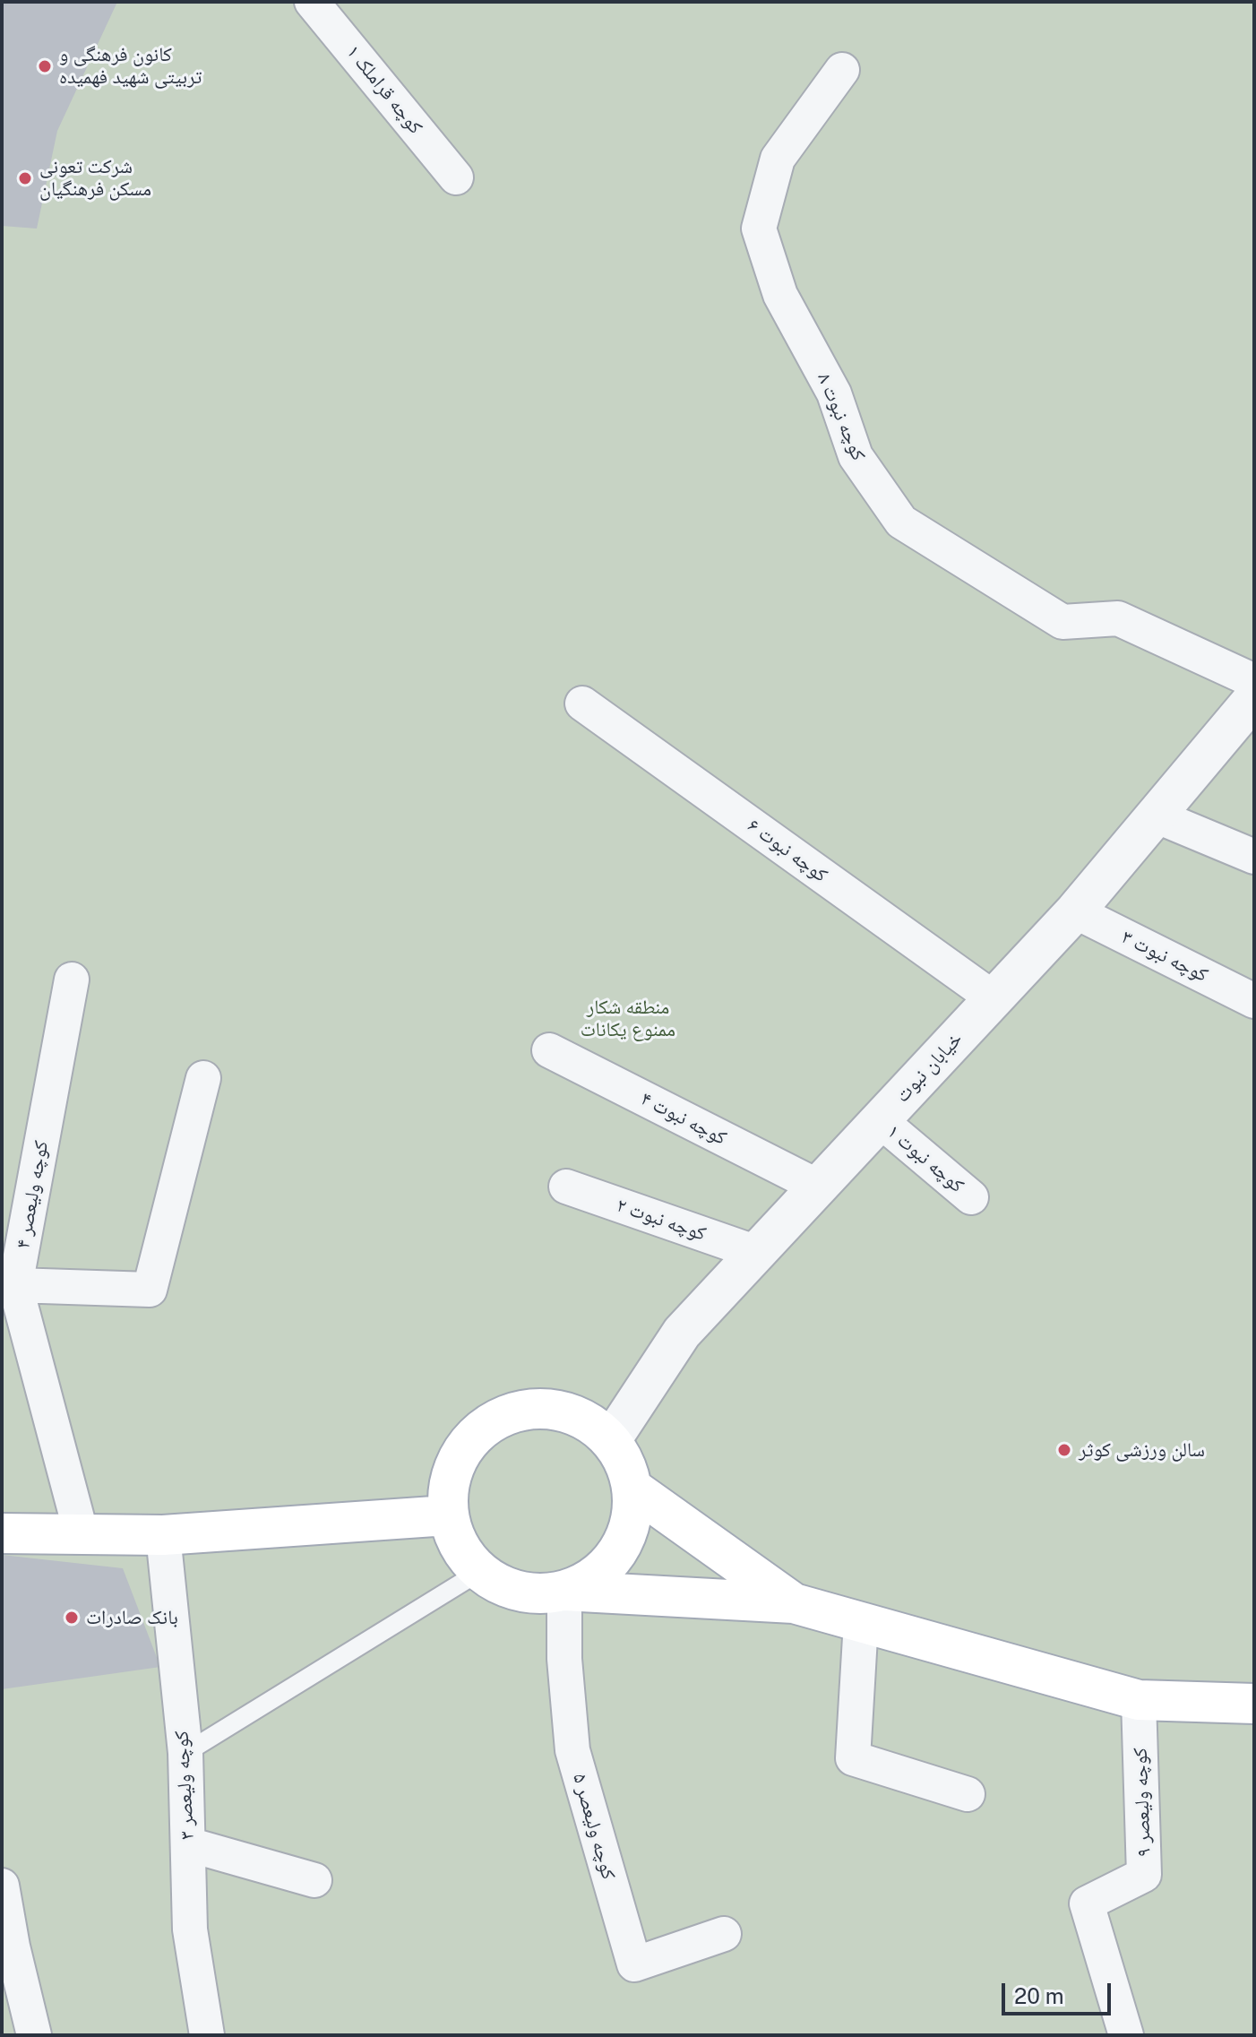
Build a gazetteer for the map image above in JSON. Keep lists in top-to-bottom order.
{
  "streets": {
    "street": [
      "کوچه قراملک ۱",
      "کوچه نبوت ۸",
      "کوچه نبوت ۶",
      "کوچه نبوت ۳",
      "خیابان نبوت",
      "کوچه نبوت ۴",
      "کوچه نبوت ۱",
      "کوچه ولیعصر ۴",
      "کوچه نبوت ۲",
      "کوچه ولیعصر ۳",
      "کوچه ولیعصر ۹",
      "کوچه ولیعصر ۵"
    ]
  },
  "crossings": [
    ["کوچه نبوت ۶", "خیابان نبوت"],
    ["کوچه نبوت ۳", "خیابان نبوت"],
    ["خیابان نبوت", "کوچه نبوت ۴"],
    ["خیابان نبوت", "کوچه نبوت ۱"],
    ["خیابان نبوت", "کوچه نبوت ۲"],
    ["خیابان نبوت", "کوچه ولیعصر ۵"]
  ],
  "parks": ["منطقه شکار ممنوع یکانات"],
  "places": [
    "کانون فرهنگی و تربیتی شهید فهمیده",
    "شرکت تعونی مسکن فرهنگیان",
    "سالن ورزشی کوثر",
    "بانک صادرات"
  ],
  "scale_bar": "20 m"
}
